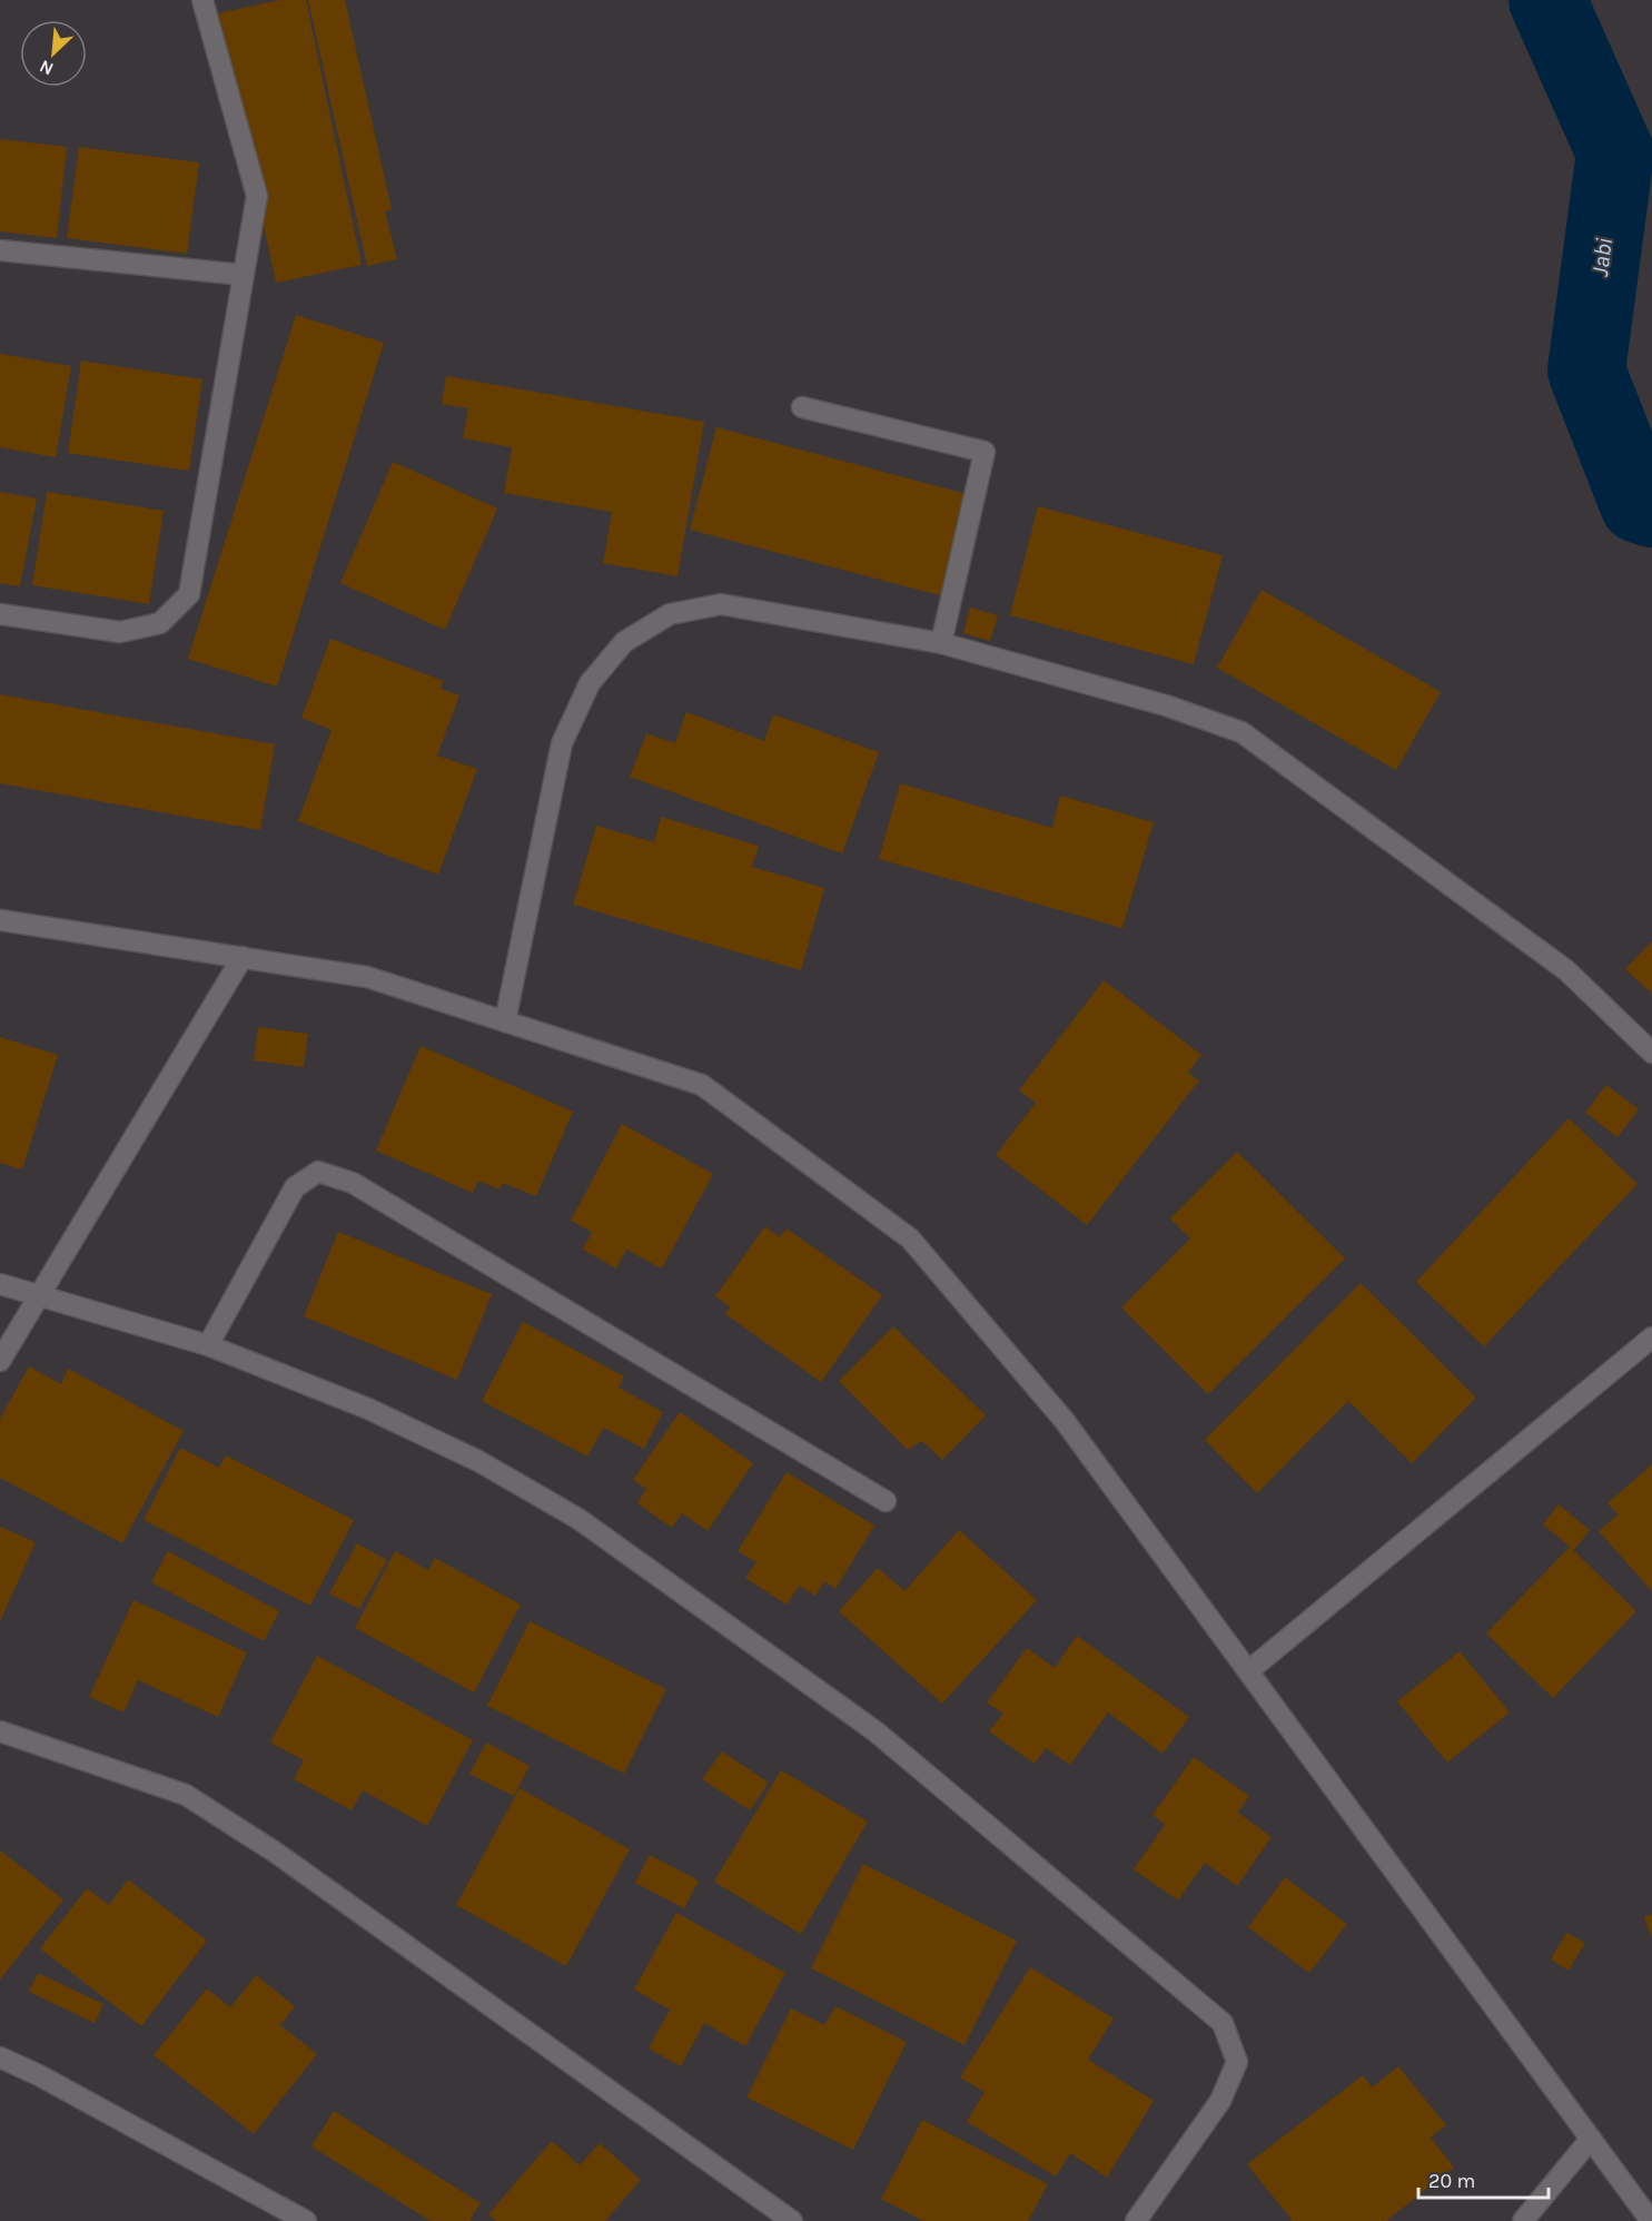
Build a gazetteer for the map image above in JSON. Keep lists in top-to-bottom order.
{
  "water": ["Jabi"],
  "scale_bar": "20 m",
  "north": "bottom left"
}
